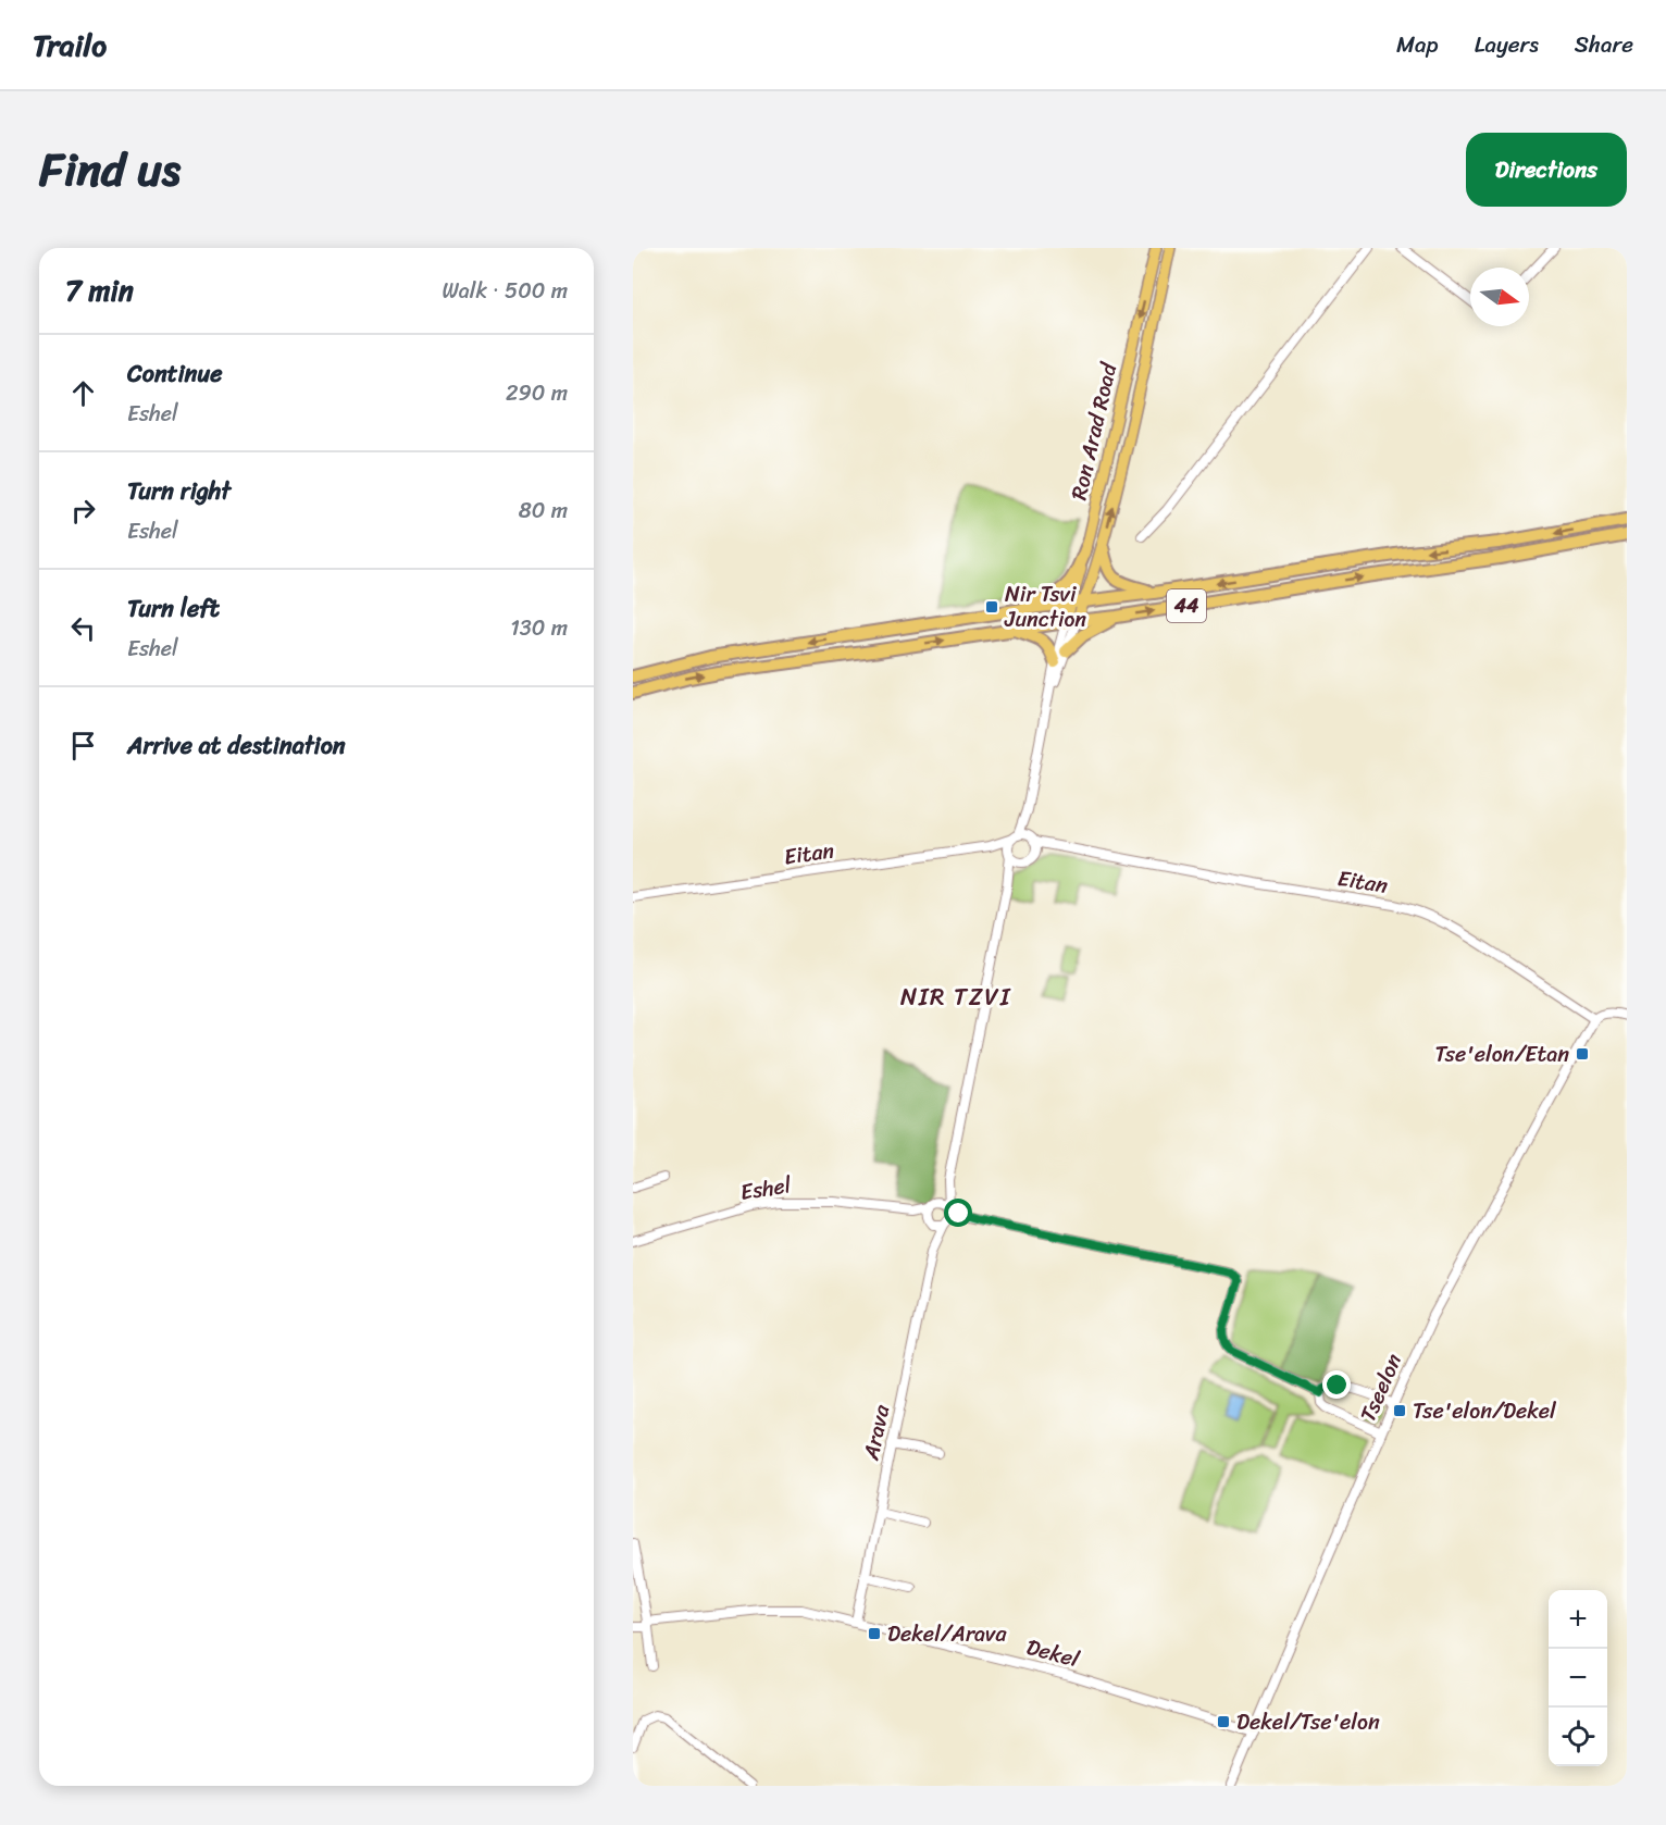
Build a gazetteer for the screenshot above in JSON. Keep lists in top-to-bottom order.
{
  "streets": {
    "highway": ["44"],
    "main road": ["Ron Arad Road"],
    "street": [
      "Eitan",
      "Eshel",
      "Tseelon",
      "Arava",
      "Dekel"
    ]
  },
  "crossings": [
    ["Ron Arad Road", "44"],
    ["Eitan", "Tseelon"],
    ["Eshel", "Arava"],
    ["Tseelon", "Dekel"],
    ["Arava", "Dekel"]
  ],
  "districts": ["NIR TZVI"],
  "places": {
    "transit": [
      "Nir Tsvi Junction",
      "Tse'elon/Etan",
      "Tse'elon/Dekel",
      "Dekel/Arava",
      "Dekel/Tse'elon"
    ]
  },
  "north": "right",
  "page": {
    "header": "Trailo",
    "nav": ["Map", "Layers", "Share"],
    "title": "Find us",
    "buttons": "Directions",
    "heading": ["7 min", "Walk · 500 m"],
    "list": [
      ["Continue", "Eshel", "290 m"],
      ["Turn right", "Eshel", "80 m"],
      ["Turn left", "Eshel", "130 m"],
      "Arrive at destination"
    ],
    "map_buttons": ["+", "−"]
  }
}
